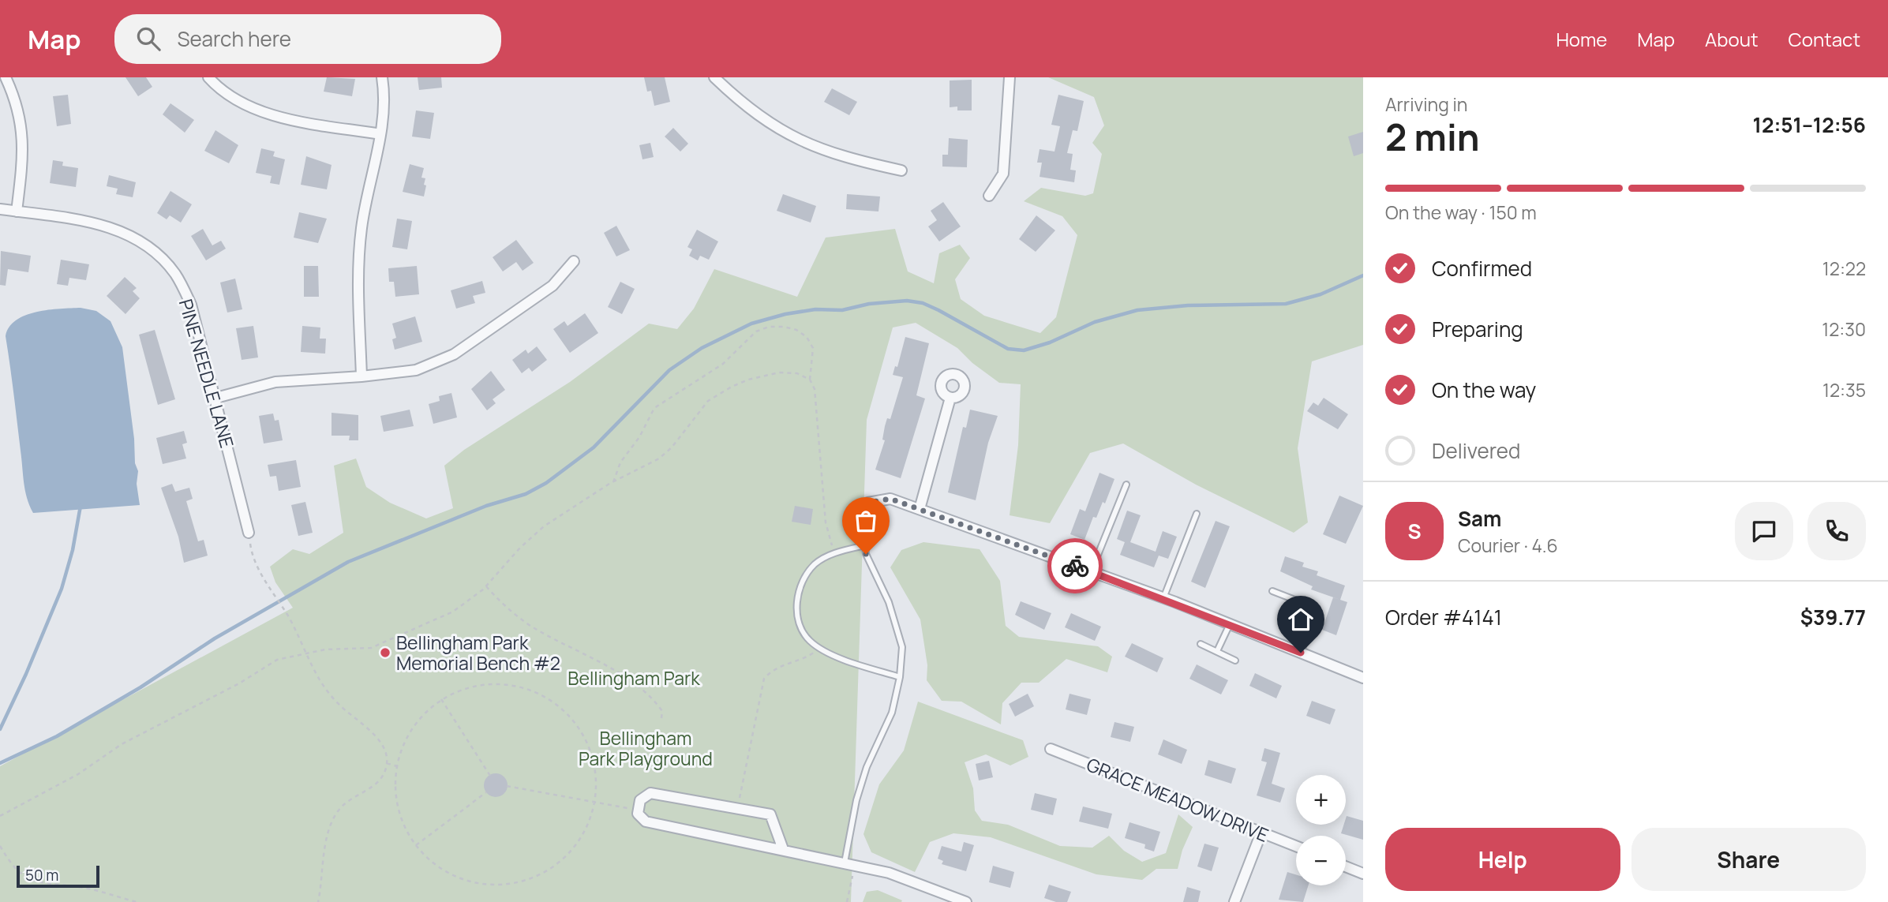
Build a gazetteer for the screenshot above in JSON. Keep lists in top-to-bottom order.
{
  "streets": {
    "street": ["PINE NEEDLE LANE", "GRACE MEADOW DRIVE"]
  },
  "parks": ["Bellingham Park", "Bellingham Park Playground"],
  "places": ["Bellingham Park Memorial Bench #2"],
  "scale_bar": "50 m",
  "page": {
    "header": "Map",
    "search": "Search here",
    "nav": [
      "Home",
      "Map",
      "About",
      "Contact"
    ],
    "heading": ["2 min", "Arriving in", "12:51–12:56"],
    "panel": [
      "Sam",
      "Courier · 4.6",
      "Order #4141",
      "$39.77"
    ],
    "bar": "On the way · 150 m",
    "list": [
      ["Confirmed", "12:22"],
      ["Preparing", "12:30"],
      ["On the way", "12:35"],
      "Delivered"
    ],
    "round": "S",
    "map_buttons": ["+", "−"],
    "buttons": ["Help", "Share"],
    "scale": "50 m"
  }
}
